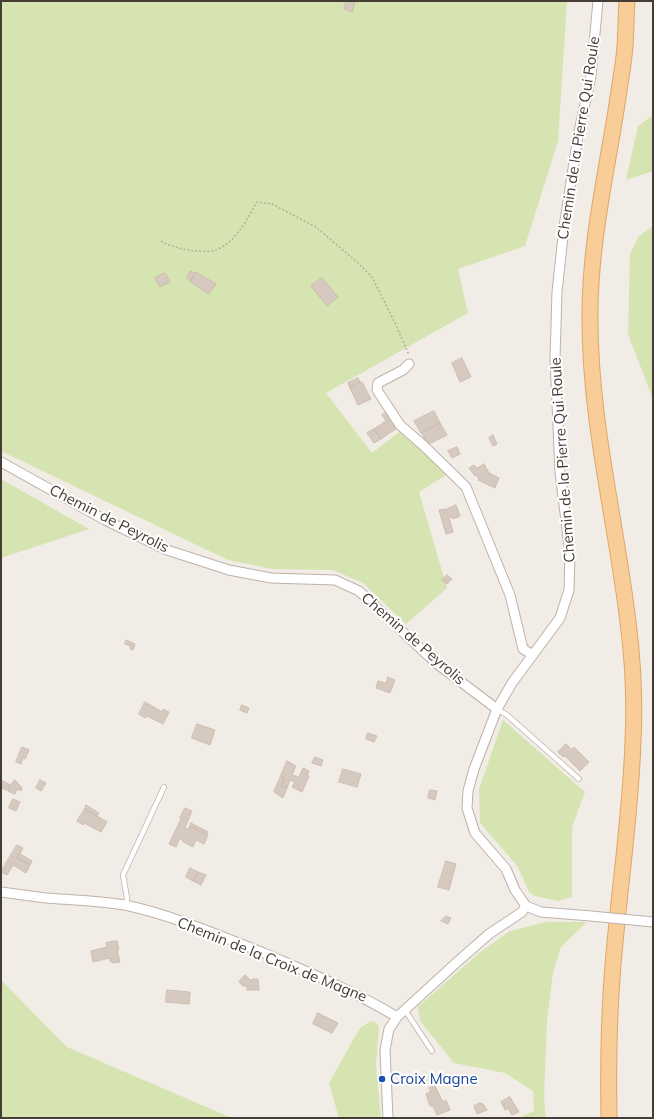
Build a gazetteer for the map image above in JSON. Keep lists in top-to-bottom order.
{
  "streets": {
    "street": ["Chemin de la Pierre Qui Roule", "Chemin de Peyrolis", "Chemin de la Croix de Magne"]
  },
  "crossings": [
    ["Chemin de la Pierre Qui Roule", "Chemin de Peyrolis"]
  ],
  "places": ["Croix Magne"]
}
